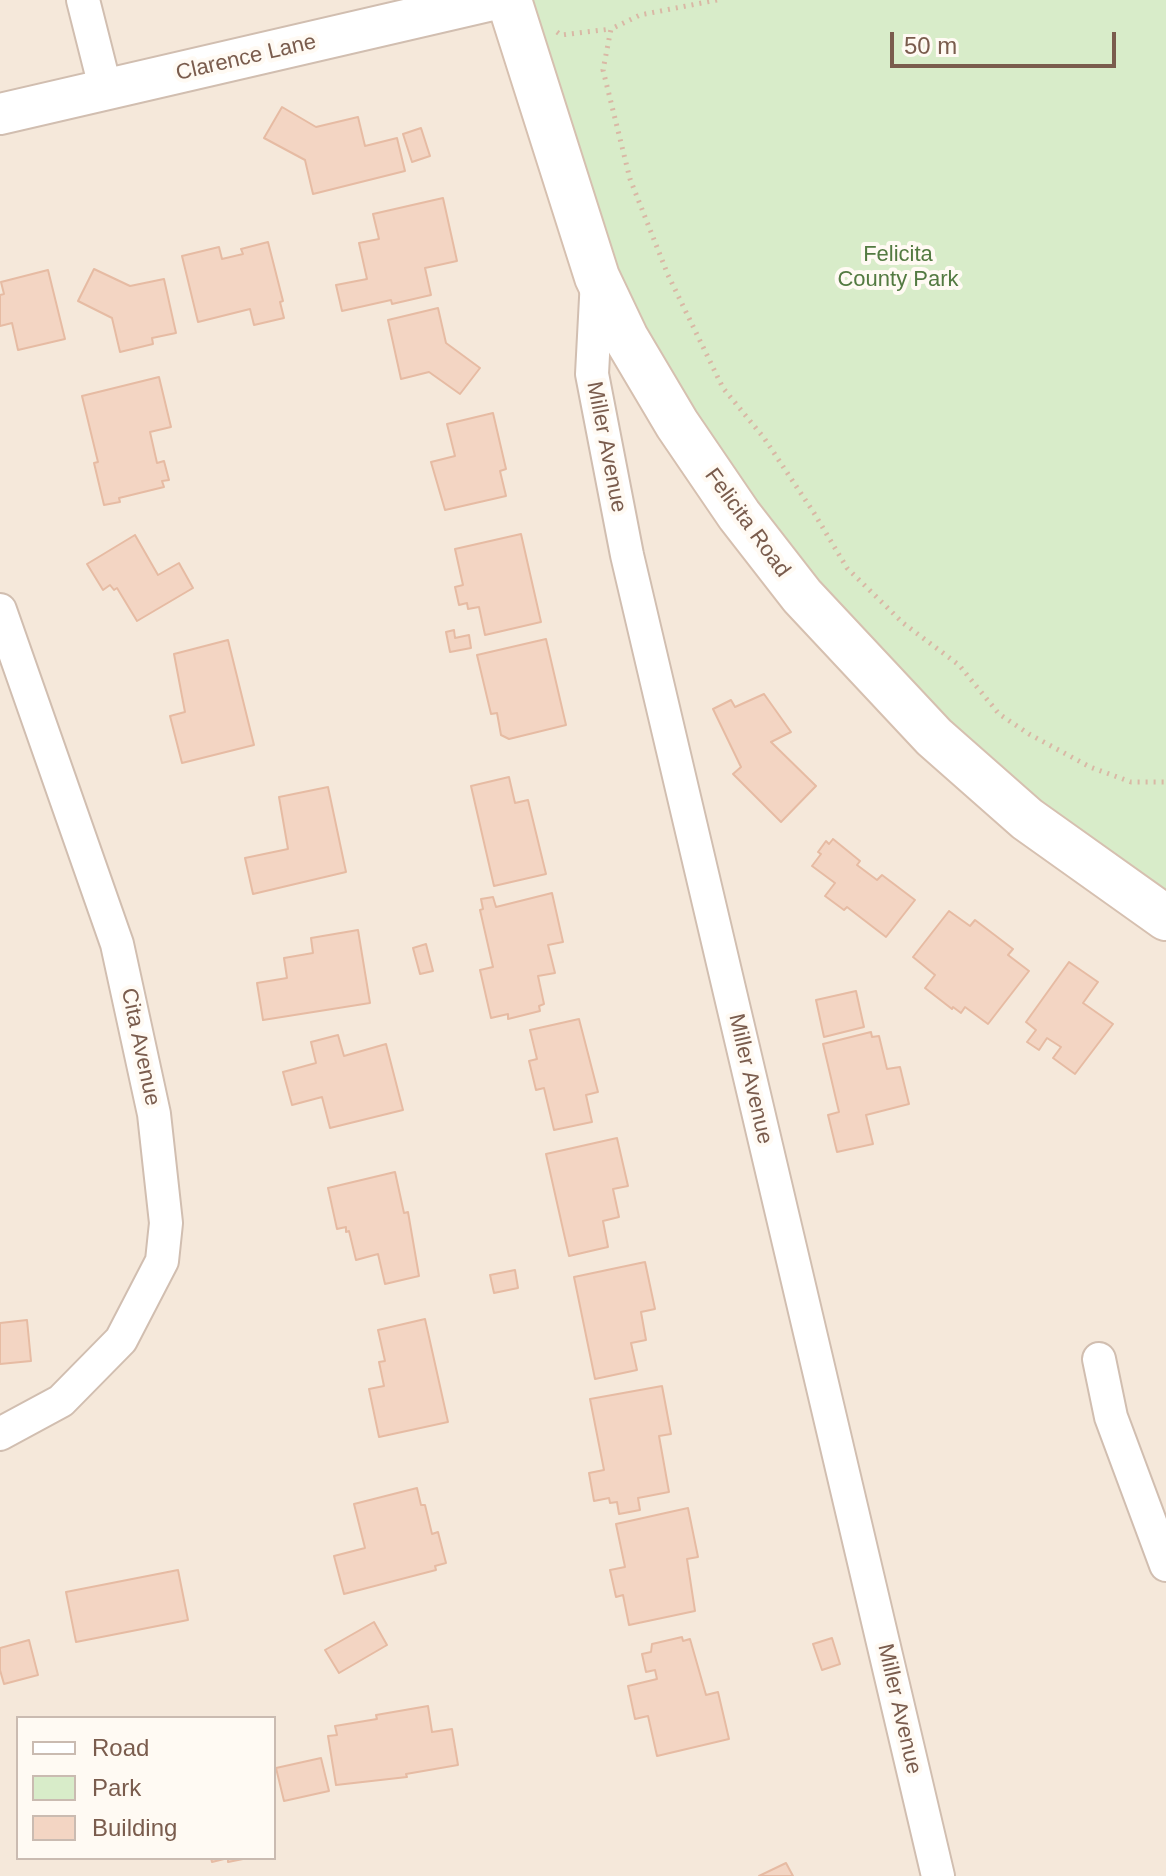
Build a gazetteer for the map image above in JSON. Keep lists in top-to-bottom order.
{
  "streets": {
    "main road": ["Felicita Road"],
    "street": ["Clarence Lane", "Miller Avenue", "Cita Avenue"]
  },
  "crossings": [
    ["Miller Avenue", "Felicita Road"]
  ],
  "parks": ["Felicita County Park"],
  "legend": ["Road", "Park", "Building"],
  "scale_bar": "50 m"
}
